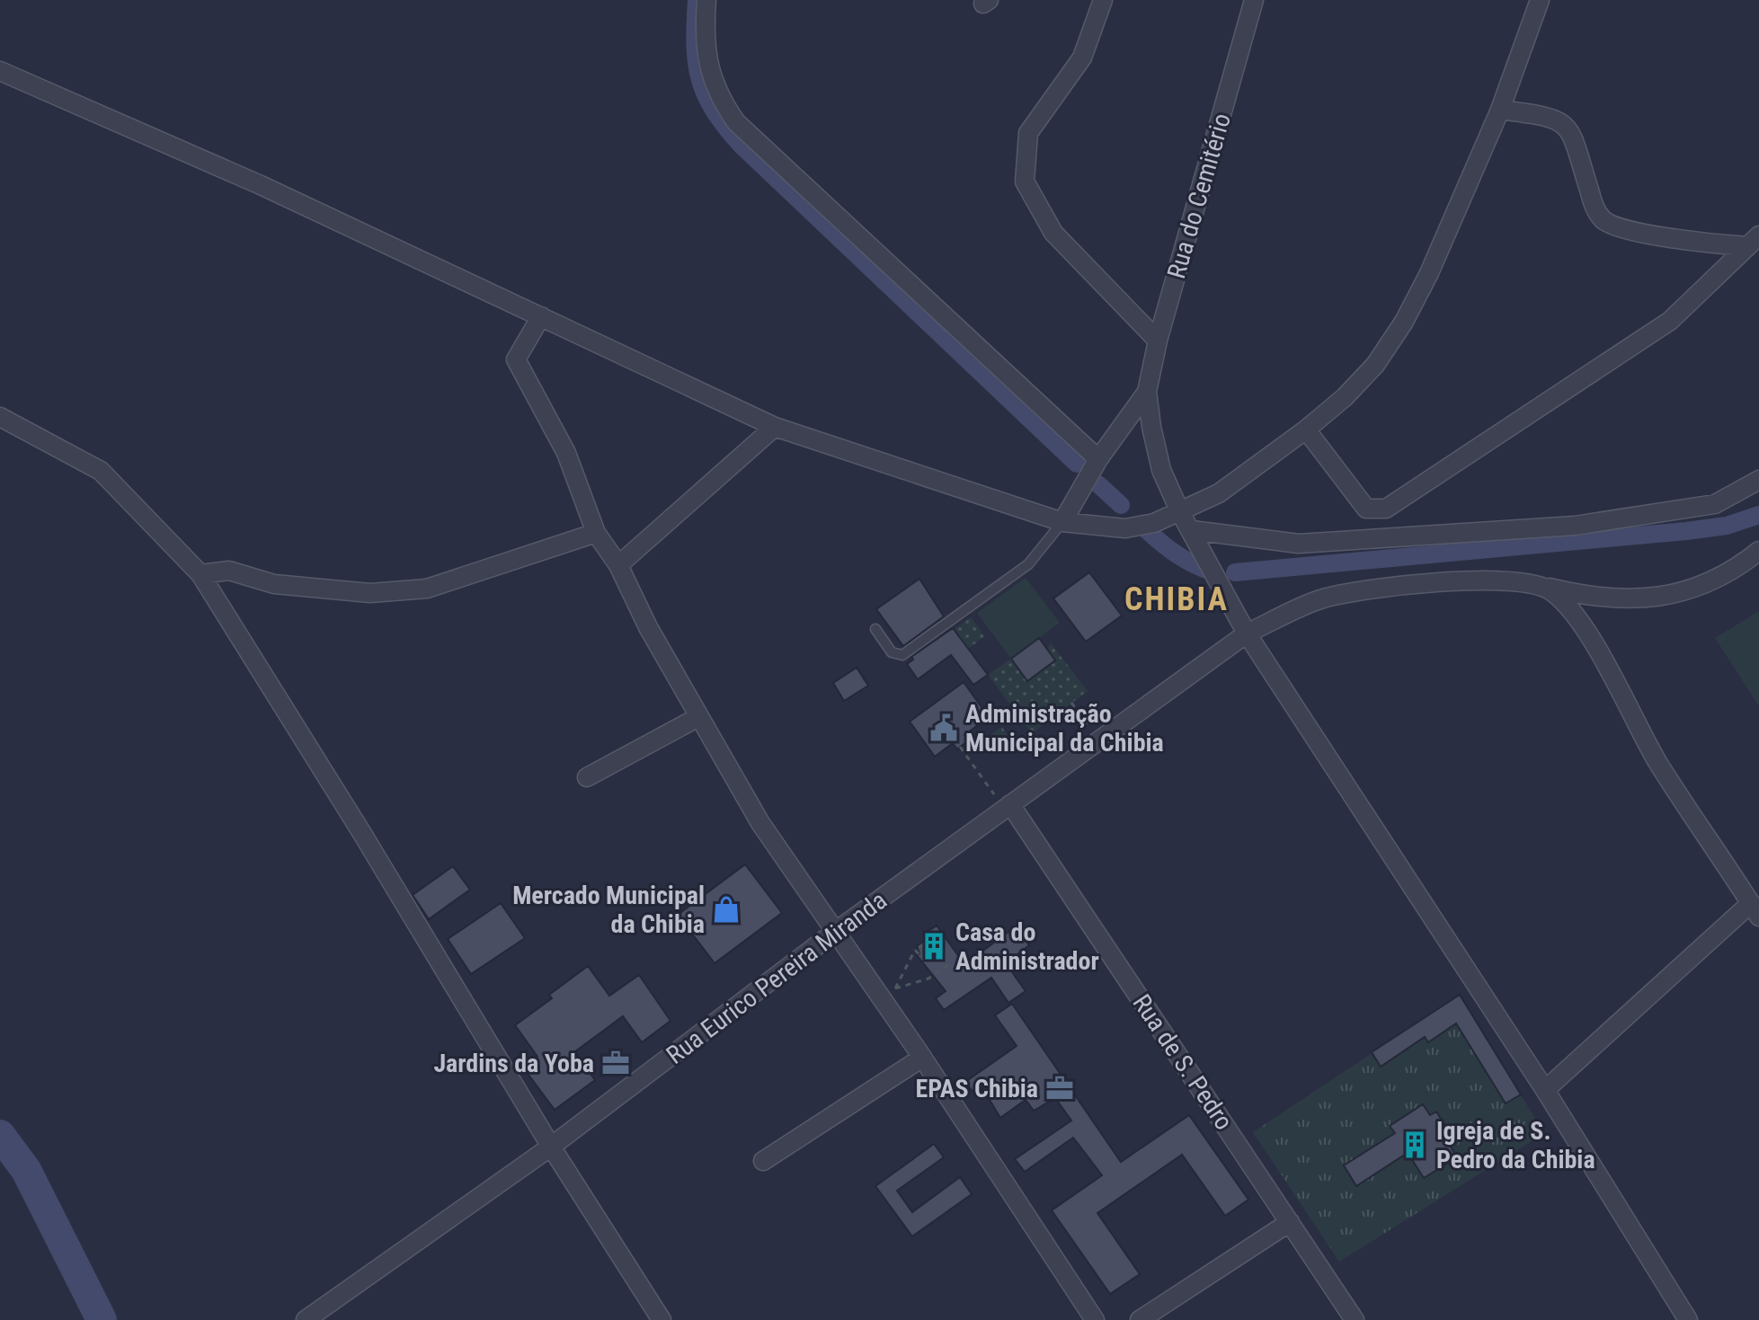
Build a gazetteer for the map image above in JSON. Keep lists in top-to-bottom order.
{
  "streets": {
    "street": ["Rua do Cemitério", "Rua Eurico Pereira Miranda", "Rua de S. Pedro"]
  },
  "crossings": [
    ["Rua Eurico Pereira Miranda", "Rua de S. Pedro"]
  ],
  "districts": ["CHIBIA"],
  "places": {
    "public building": ["Administração Municipal da Chibia"],
    "shop": ["Mercado Municipal da Chibia"],
    "building": ["Casa do Administrador", "Igreja de S. Pedro da Chibia"],
    "office": ["Jardins da Yoba", "EPAS Chibia"]
  }
}
